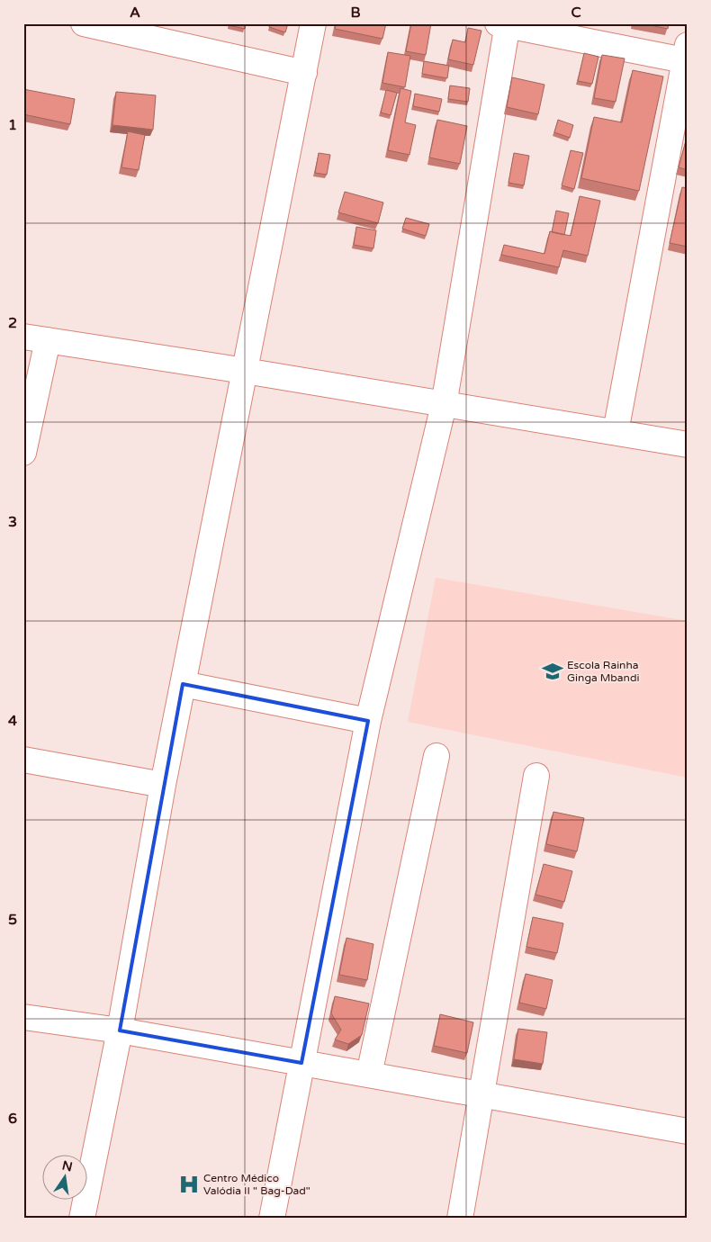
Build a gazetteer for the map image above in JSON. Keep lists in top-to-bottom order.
{
  "places": {
    "school or university": ["Escola Rainha Ginga Mbandi"],
    "hospital": ["Centro Médico Valódia II \" Bag-Dad\""]
  },
  "north": "top",
  "grid": {
    "columns": ["A", "B", "C"],
    "rows": [
      "1",
      "2",
      "3",
      "4",
      "5",
      "6"
    ]
  }
}
